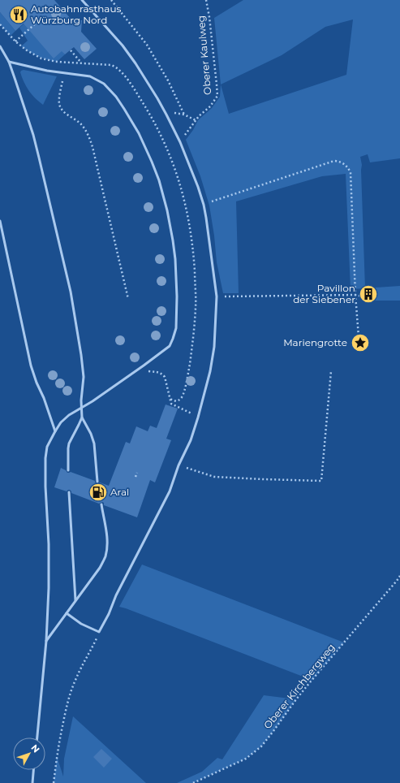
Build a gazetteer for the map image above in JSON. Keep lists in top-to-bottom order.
{
  "streets": {
    "path": ["Oberer Kaulweg", "Oberer Kirchbergweg"]
  },
  "places": {
    "restaurant": ["Autobahnrasthaus Würzburg Nord"],
    "building": ["Pavillon der Siebener"],
    "place": ["Mariengrotte"],
    "fuel station": ["Aral"]
  },
  "north": "top right"
}
